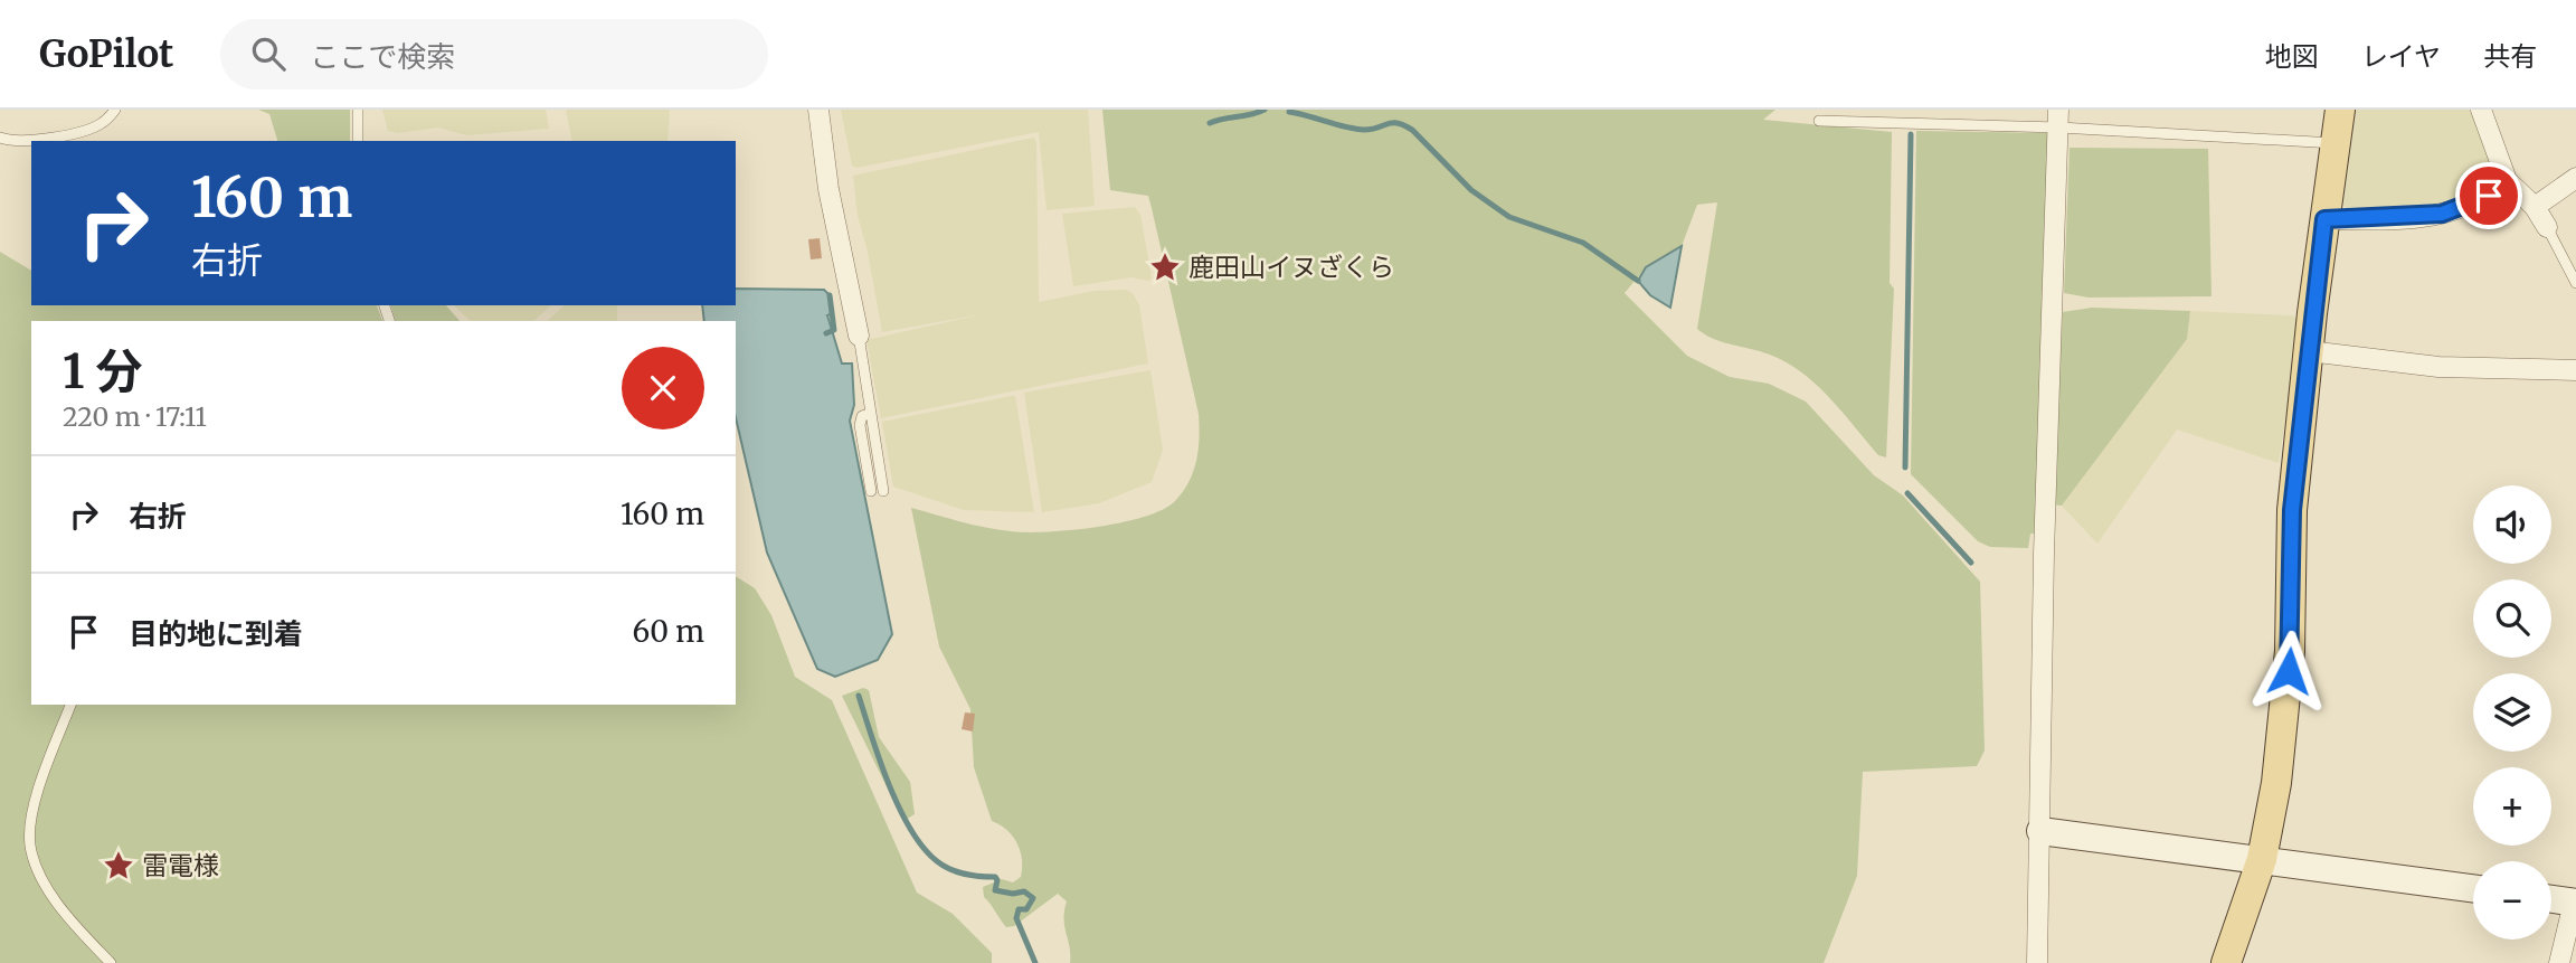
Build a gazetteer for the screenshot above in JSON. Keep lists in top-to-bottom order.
{
  "places": {
    "place": ["鹿田山イヌざくら", "雷電様"]
  },
  "page": {
    "header": "GoPilot",
    "search": "ここで検索",
    "nav": ["地図", "レイヤ", "共有"],
    "turn": ["160 m", "右折"],
    "heading": ["1 分", "220 m · 17:11"],
    "list": [
      {
        "name": "右折",
        "value": "160 m"
      },
      {
        "name": "目的地に到着",
        "value": "60 m"
      }
    ],
    "map_buttons": ["+", "−"]
  }
}
